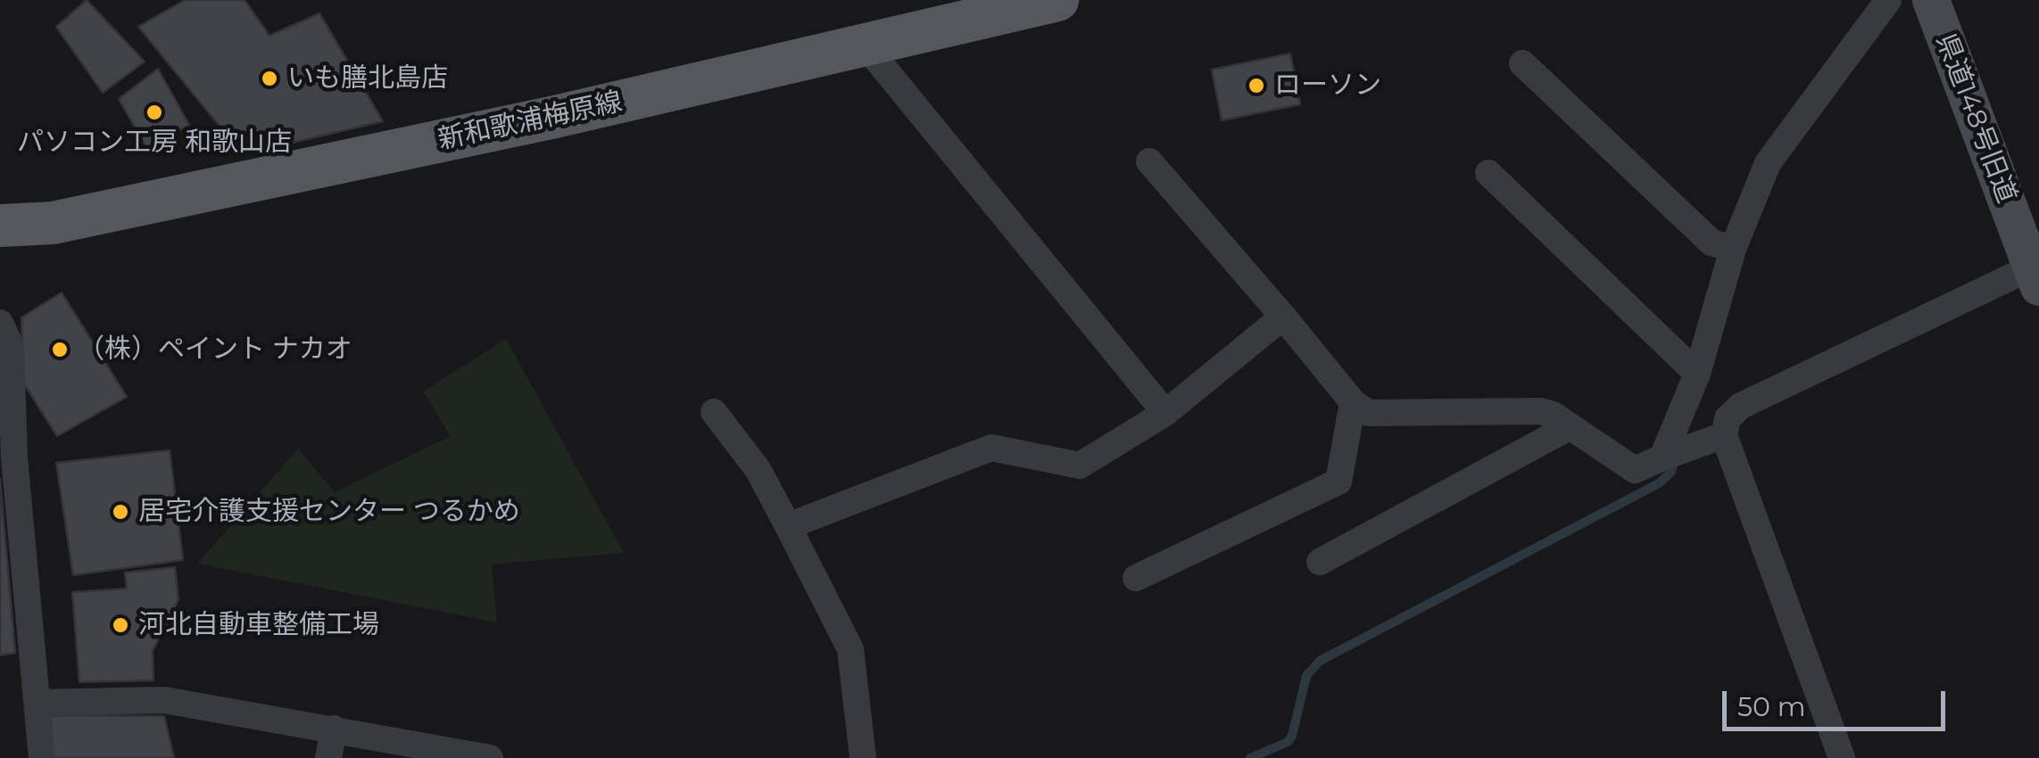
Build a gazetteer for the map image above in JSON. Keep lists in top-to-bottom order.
{
  "streets": {
    "main road": ["新和歌浦梅原線"],
    "street": ["県道148号旧道"]
  },
  "places": [
    "いも膳北島店",
    "ローソン",
    "パソコン工房 和歌山店",
    "（株）ペイント ナカオ",
    "居宅介護支援センター つるかめ",
    "河北自動車整備工場"
  ],
  "scale_bar": "50 m"
}
